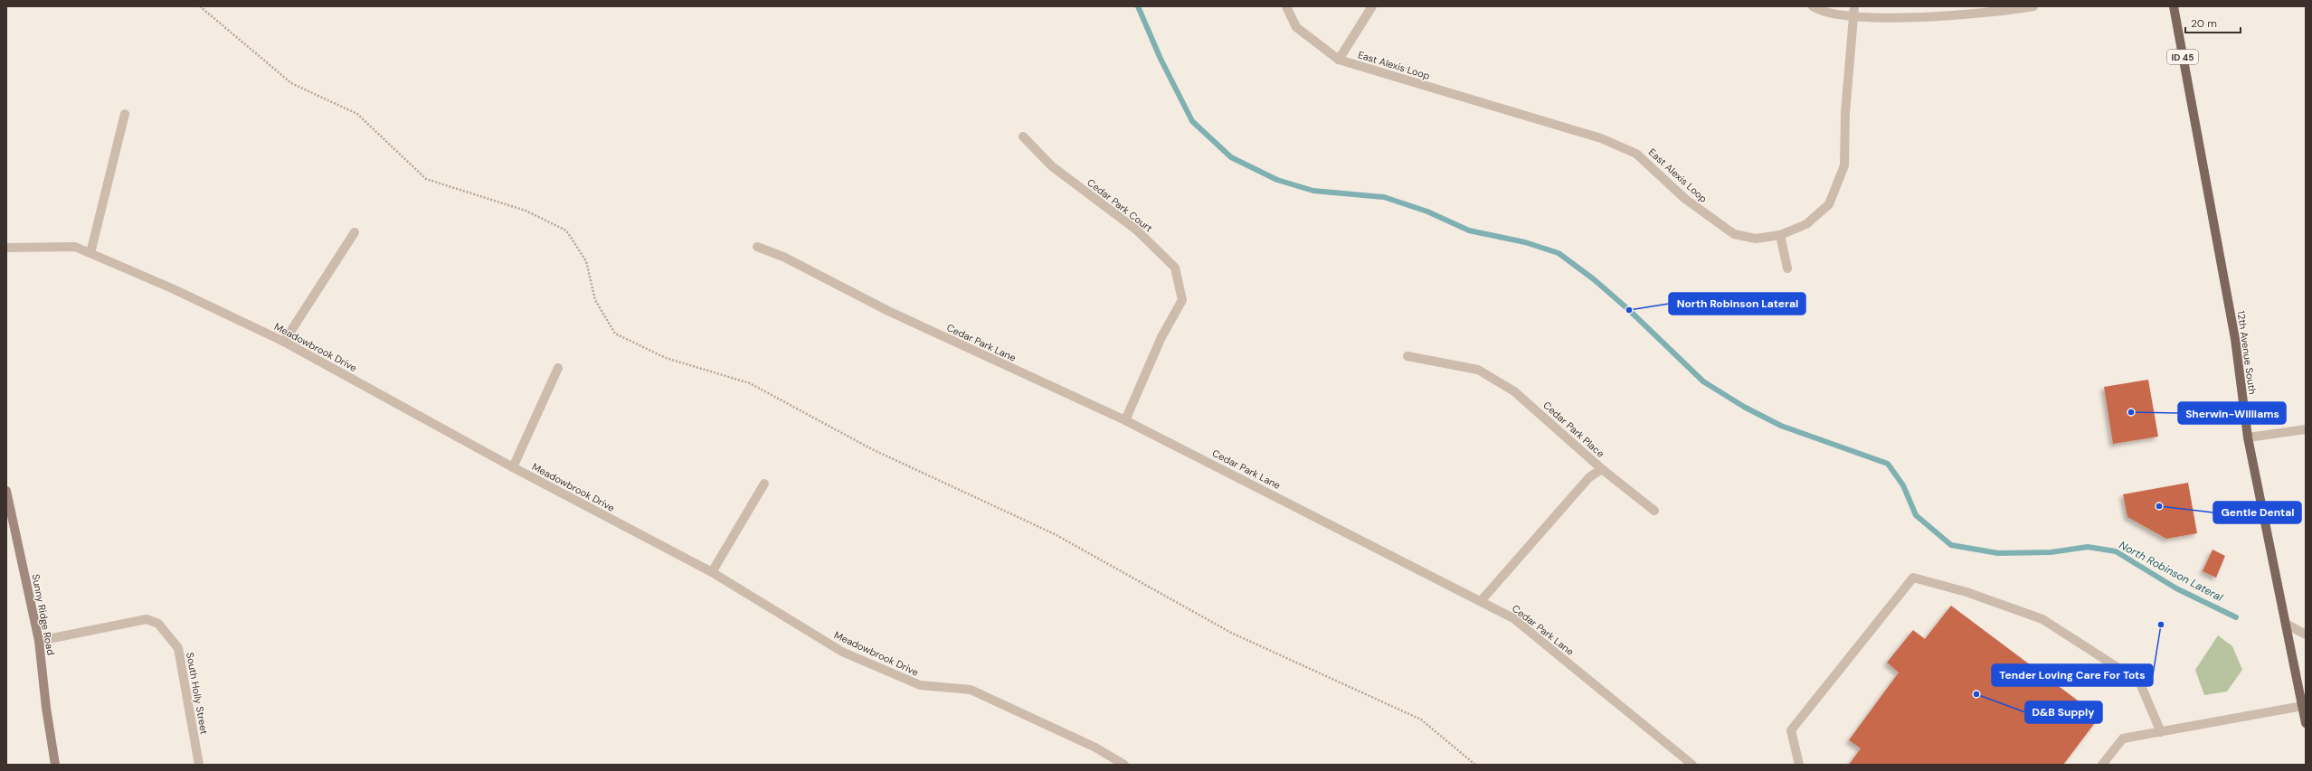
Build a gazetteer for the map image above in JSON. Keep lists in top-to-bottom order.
{
  "streets": {
    "main road": ["ID 45", "12th Avenue South"],
    "street": [
      "East Alexis Loop",
      "Cedar Park Court",
      "Cedar Park Lane",
      "Meadowbrook Drive",
      "Cedar Park Place",
      "Sunny Ridge Road",
      "South Holly Street"
    ]
  },
  "crossings": [
    ["Cedar Park Court", "Cedar Park Lane"],
    ["Cedar Park Lane", "Cedar Park Place"],
    ["Sunny Ridge Road", "South Holly Street"]
  ],
  "water": ["North Robinson Lateral"],
  "places": [
    "North Robinson Lateral",
    "Sherwin-Williams",
    "Gentle Dental",
    "Tender Loving Care For Tots",
    "D&B Supply"
  ],
  "scale_bar": "20 m"
}
